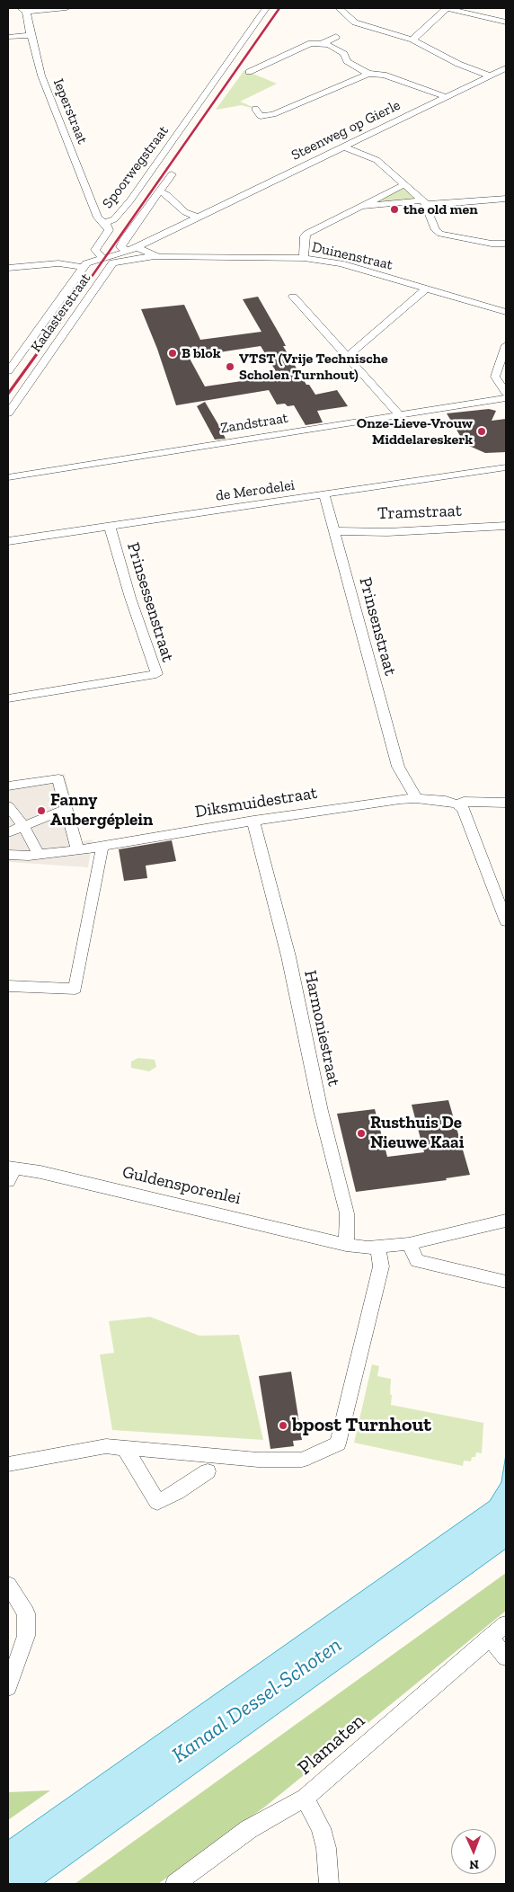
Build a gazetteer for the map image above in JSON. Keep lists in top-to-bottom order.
{
  "streets": {
    "street": [
      "Ieperstraat",
      "Steenweg op Gierle",
      "Spoorwegstraat",
      "Duinenstraat",
      "Kadasterstraat",
      "Zandstraat",
      "de Merodelei",
      "Tramstraat",
      "Prinsessenstraat",
      "Prinsenstraat",
      "Diksmuidestraat",
      "Harmoniestraat",
      "Guldensporenlei",
      "Plamaten"
    ]
  },
  "crossings": [
    ["Ieperstraat", "Spoorwegstraat"],
    ["Steenweg op Gierle", "Spoorwegstraat"],
    ["Steenweg op Gierle", "Duinenstraat"],
    ["Duinenstraat", "Kadasterstraat"],
    ["de Merodelei", "Prinsessenstraat"],
    ["de Merodelei", "Prinsenstraat"],
    ["Tramstraat", "Prinsenstraat"],
    ["Prinsenstraat", "Diksmuidestraat"],
    ["Diksmuidestraat", "Harmoniestraat"],
    ["Harmoniestraat", "Guldensporenlei"]
  ],
  "water": ["Kanaal Dessel-Schoten"],
  "places": [
    "the old men",
    "B blok",
    "VTST (Vrije Technische Scholen Turnhout)",
    "Onze-Lieve-Vrouw Middelareskerk",
    "Fanny Aubergéplein",
    "Rusthuis De Nieuwe Kaai",
    "bpost Turnhout"
  ],
  "north": "bottom"
}
